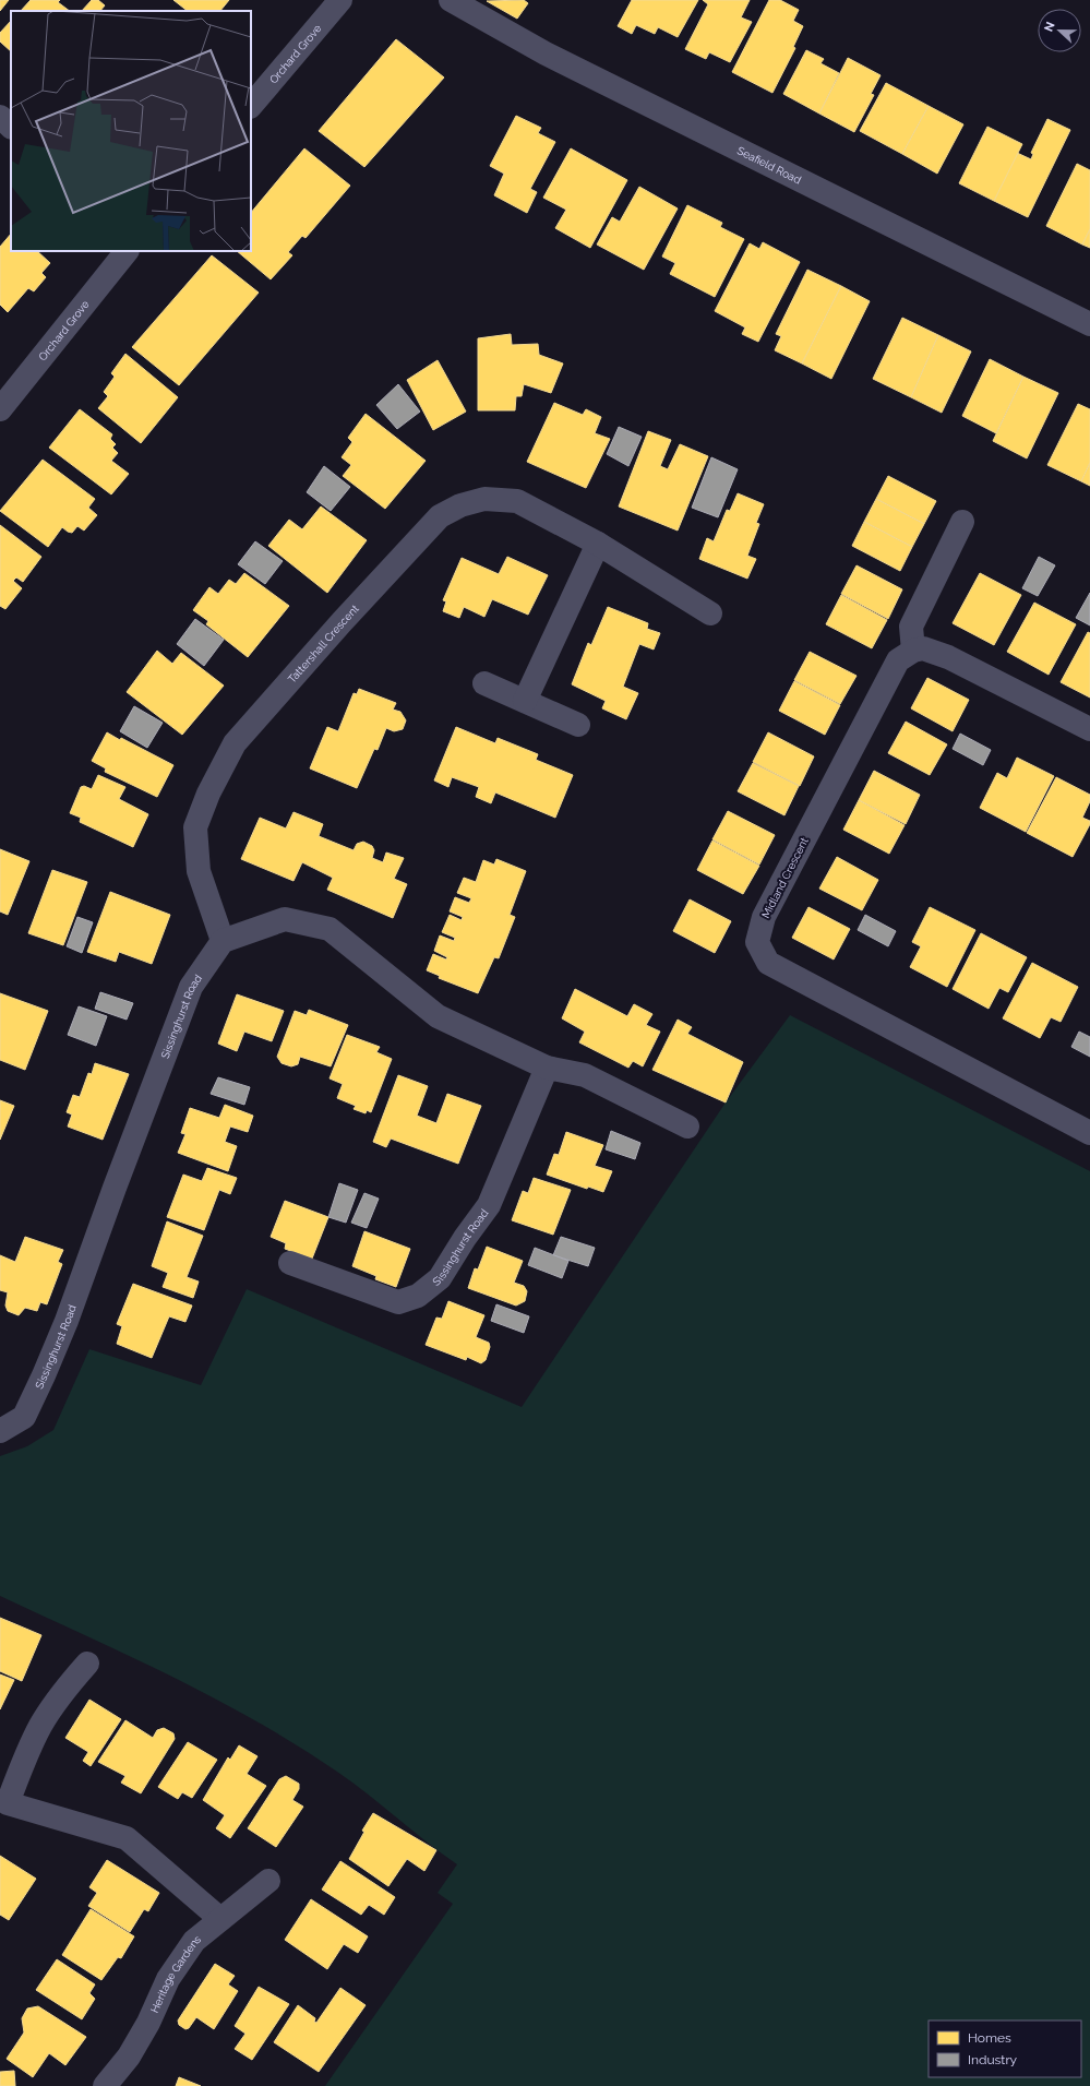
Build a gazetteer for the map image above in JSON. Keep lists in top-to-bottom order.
{
  "streets": {
    "street": [
      "Orchard Grove",
      "Seafield Road",
      "Tattershall Crescent",
      "Midland Crescent",
      "Sissinghurst Road",
      "Heritage Gardens"
    ]
  },
  "crossings": [
    ["Tattershall Crescent", "Sissinghurst Road"]
  ],
  "legend": ["Homes", "Industry"],
  "north": "left"
}
